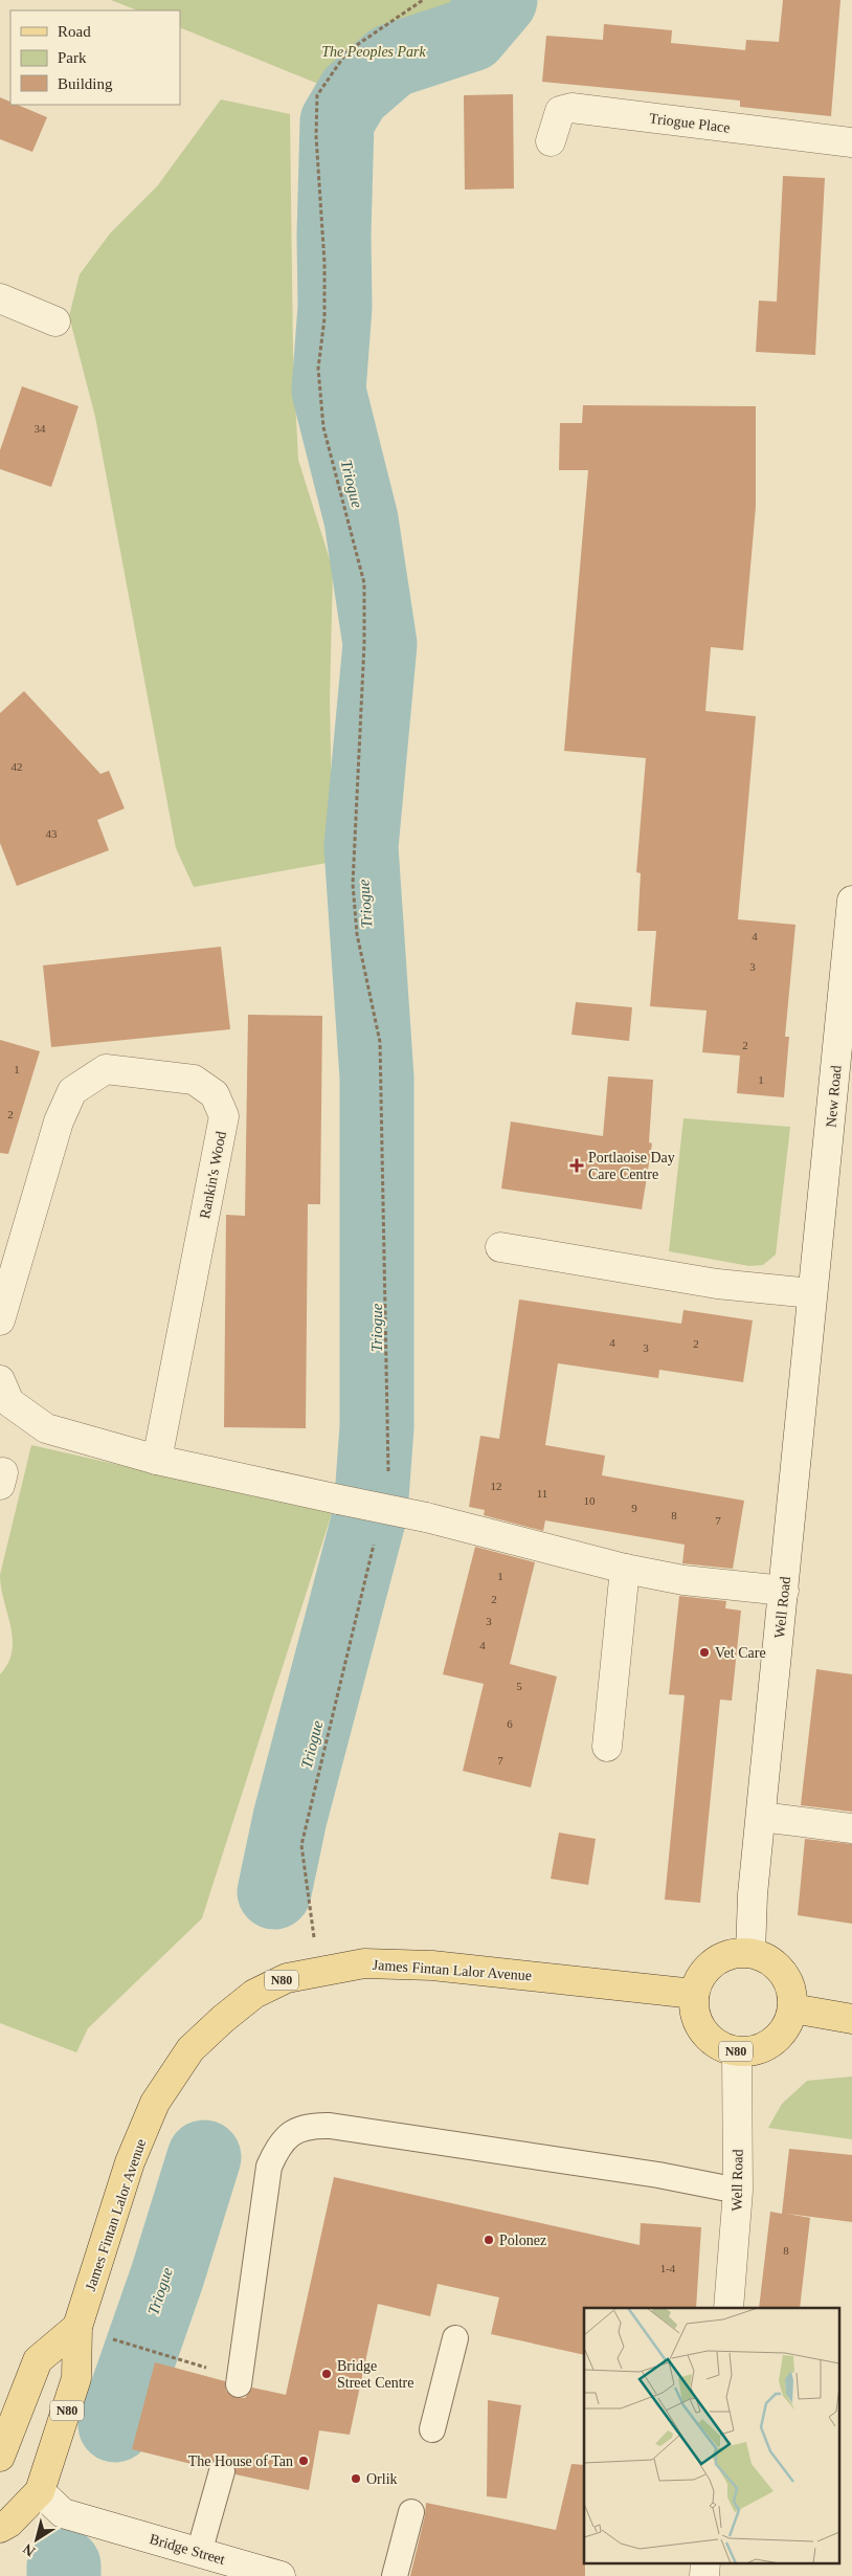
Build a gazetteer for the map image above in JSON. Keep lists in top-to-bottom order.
{
  "streets": {
    "main road": ["James Fintan Lalor Avenue", "N80"],
    "street": [
      "Triogue Place",
      "New Road",
      "Rankin's Wood",
      "Well Road",
      "Bridge Street"
    ]
  },
  "crossings": [
    ["New Road", "Well Road"],
    ["Well Road", "James Fintan Lalor Avenue"],
    ["Well Road", "N80"],
    ["James Fintan Lalor Avenue", "N80"],
    ["James Fintan Lalor Avenue", "Bridge Street"]
  ],
  "water": ["Triogue"],
  "parks": ["The Peoples Park"],
  "places": {
    "health": ["Portlaoise Day Care Centre"],
    "other": [
      "Vet Care",
      "Polonez",
      "Bridge Street Centre",
      "The House of Tan",
      "Orlik"
    ]
  },
  "house_numbers": [
    "34",
    "42",
    "43",
    "4",
    "3",
    "2",
    "1",
    "1",
    "2",
    "4",
    "2",
    "3",
    "12",
    "11",
    "10",
    "9",
    "8",
    "7",
    "1",
    "2",
    "3",
    "4",
    "5",
    "6",
    "7",
    "8",
    "1-4"
  ],
  "legend": ["Road", "Park", "Building"],
  "north": "bottom left"
}
